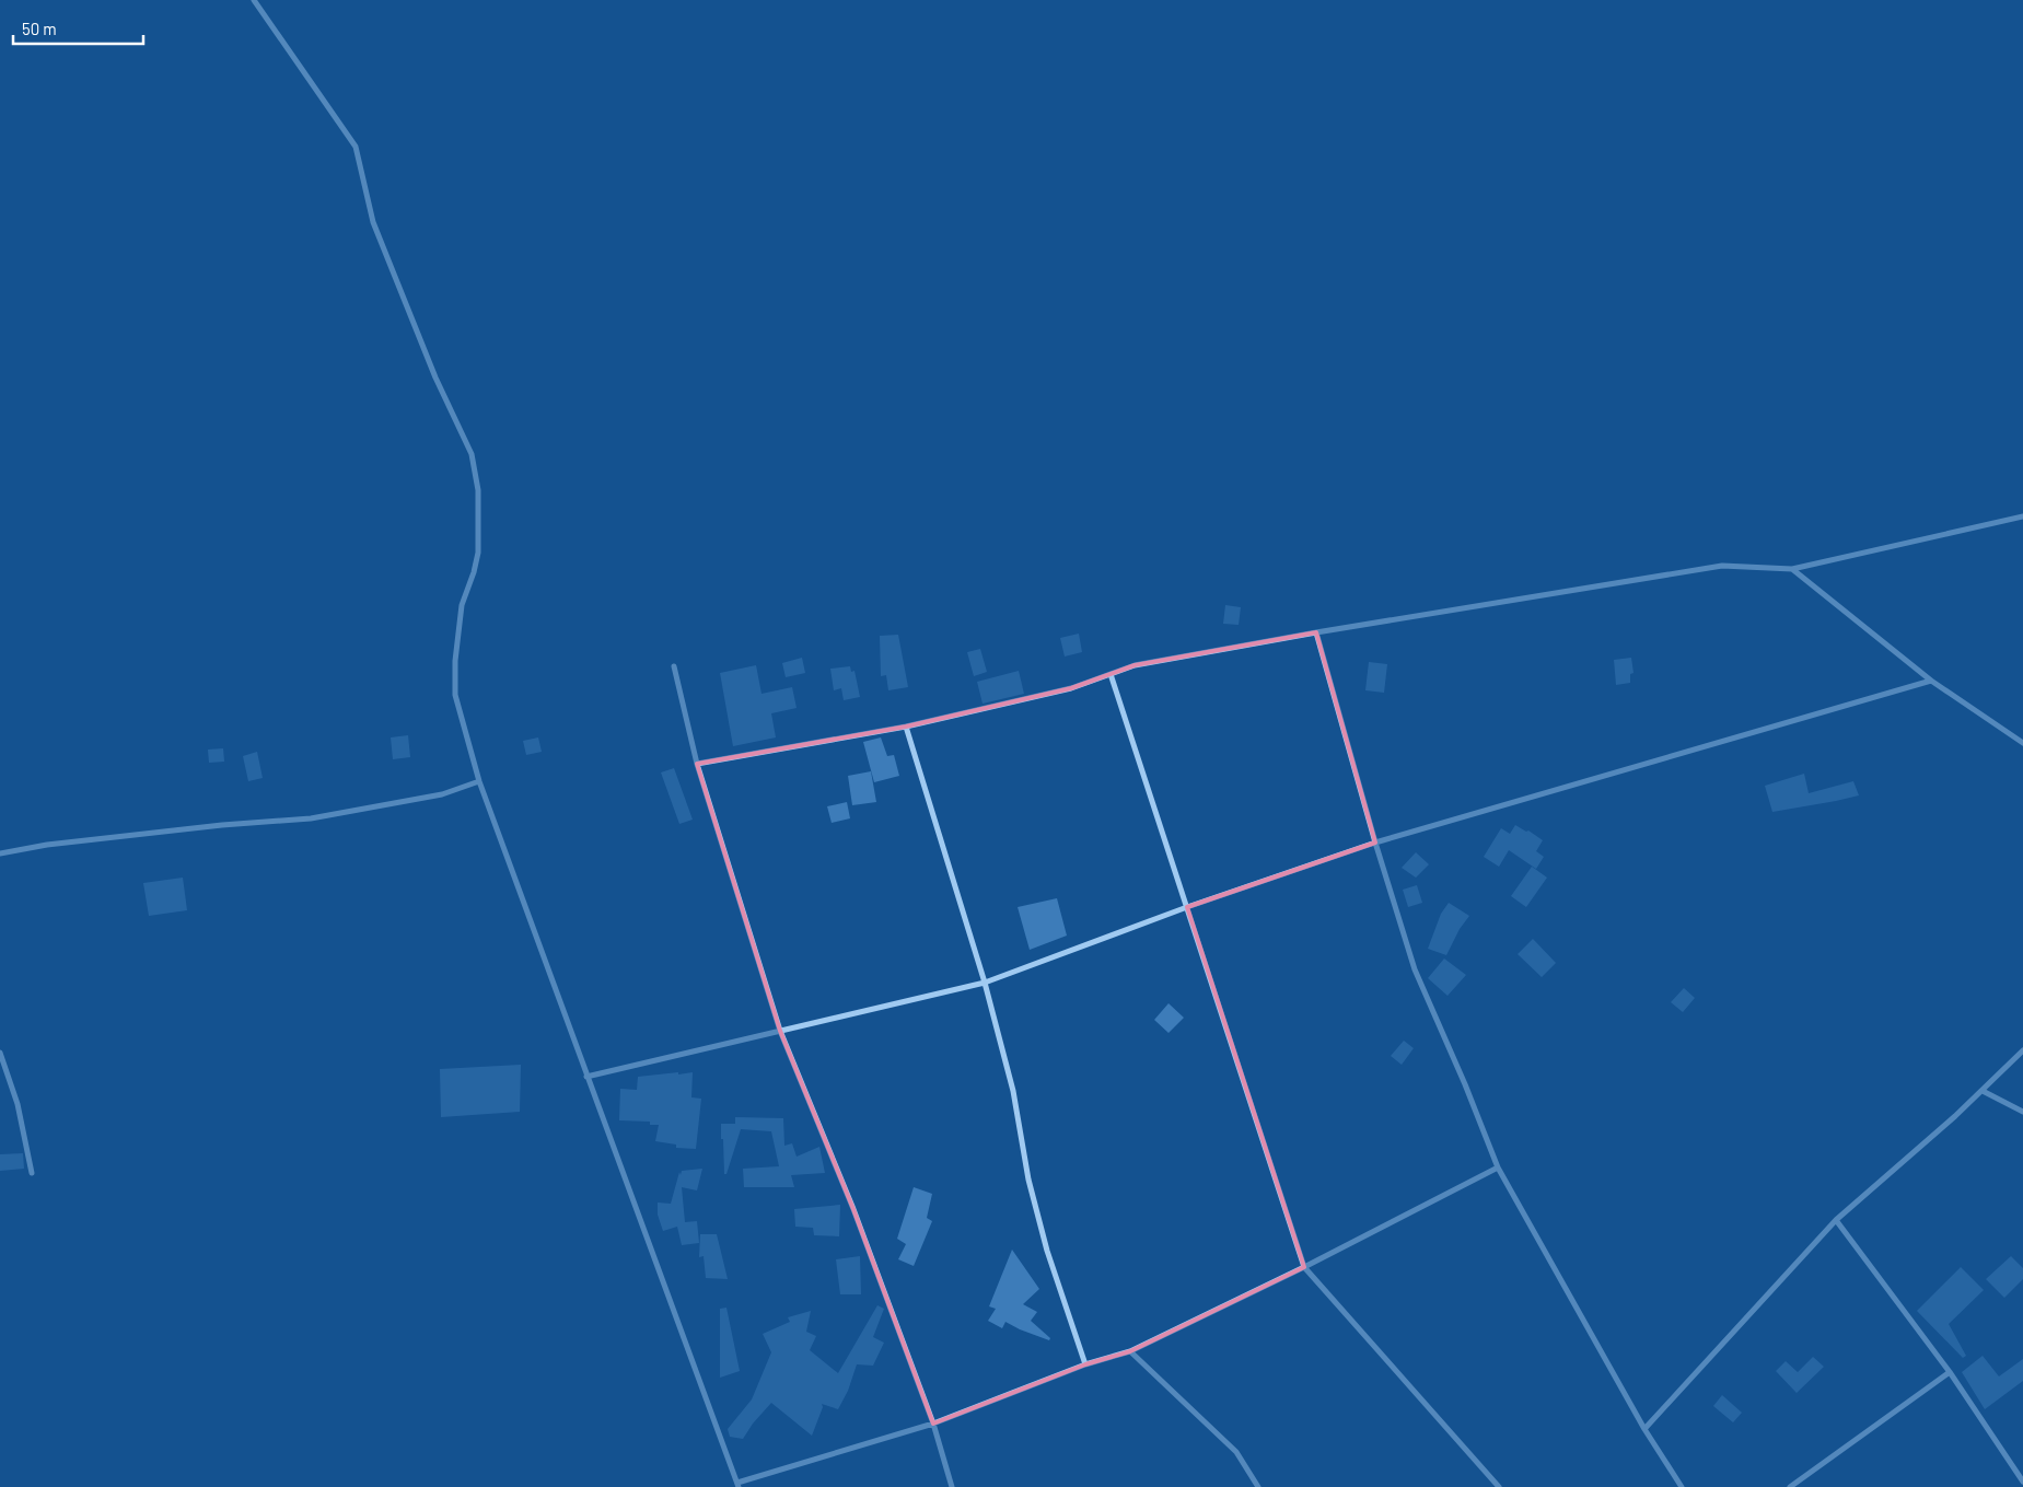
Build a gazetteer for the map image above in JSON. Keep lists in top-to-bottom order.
{
  "scale_bar": "50 m"
}
